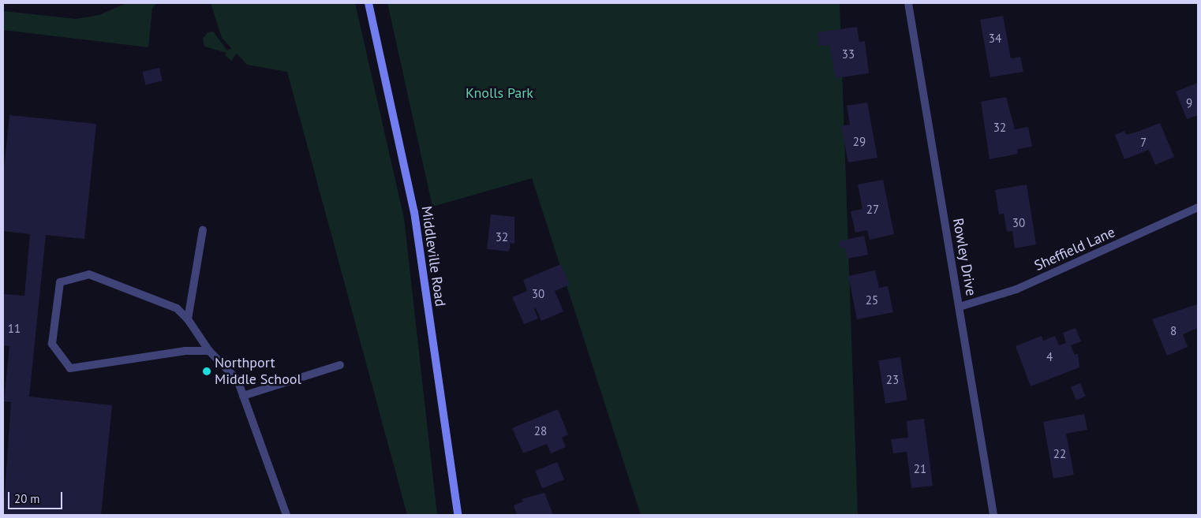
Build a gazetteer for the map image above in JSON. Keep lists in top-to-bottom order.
{
  "streets": {
    "street": ["Sheffield Lane", "Middleville Road", "Rowley Drive"]
  },
  "crossings": [
    ["Sheffield Lane", "Rowley Drive"]
  ],
  "parks": ["Knolls Park"],
  "places": ["Northport Middle School"],
  "house_numbers": [
    "34",
    "33",
    "9",
    "32",
    "29",
    "7",
    "27",
    "30",
    "32",
    "30",
    "25",
    "11",
    "8",
    "4",
    "23",
    "28",
    "22",
    "21"
  ],
  "scale_bar": "20 m"
}
